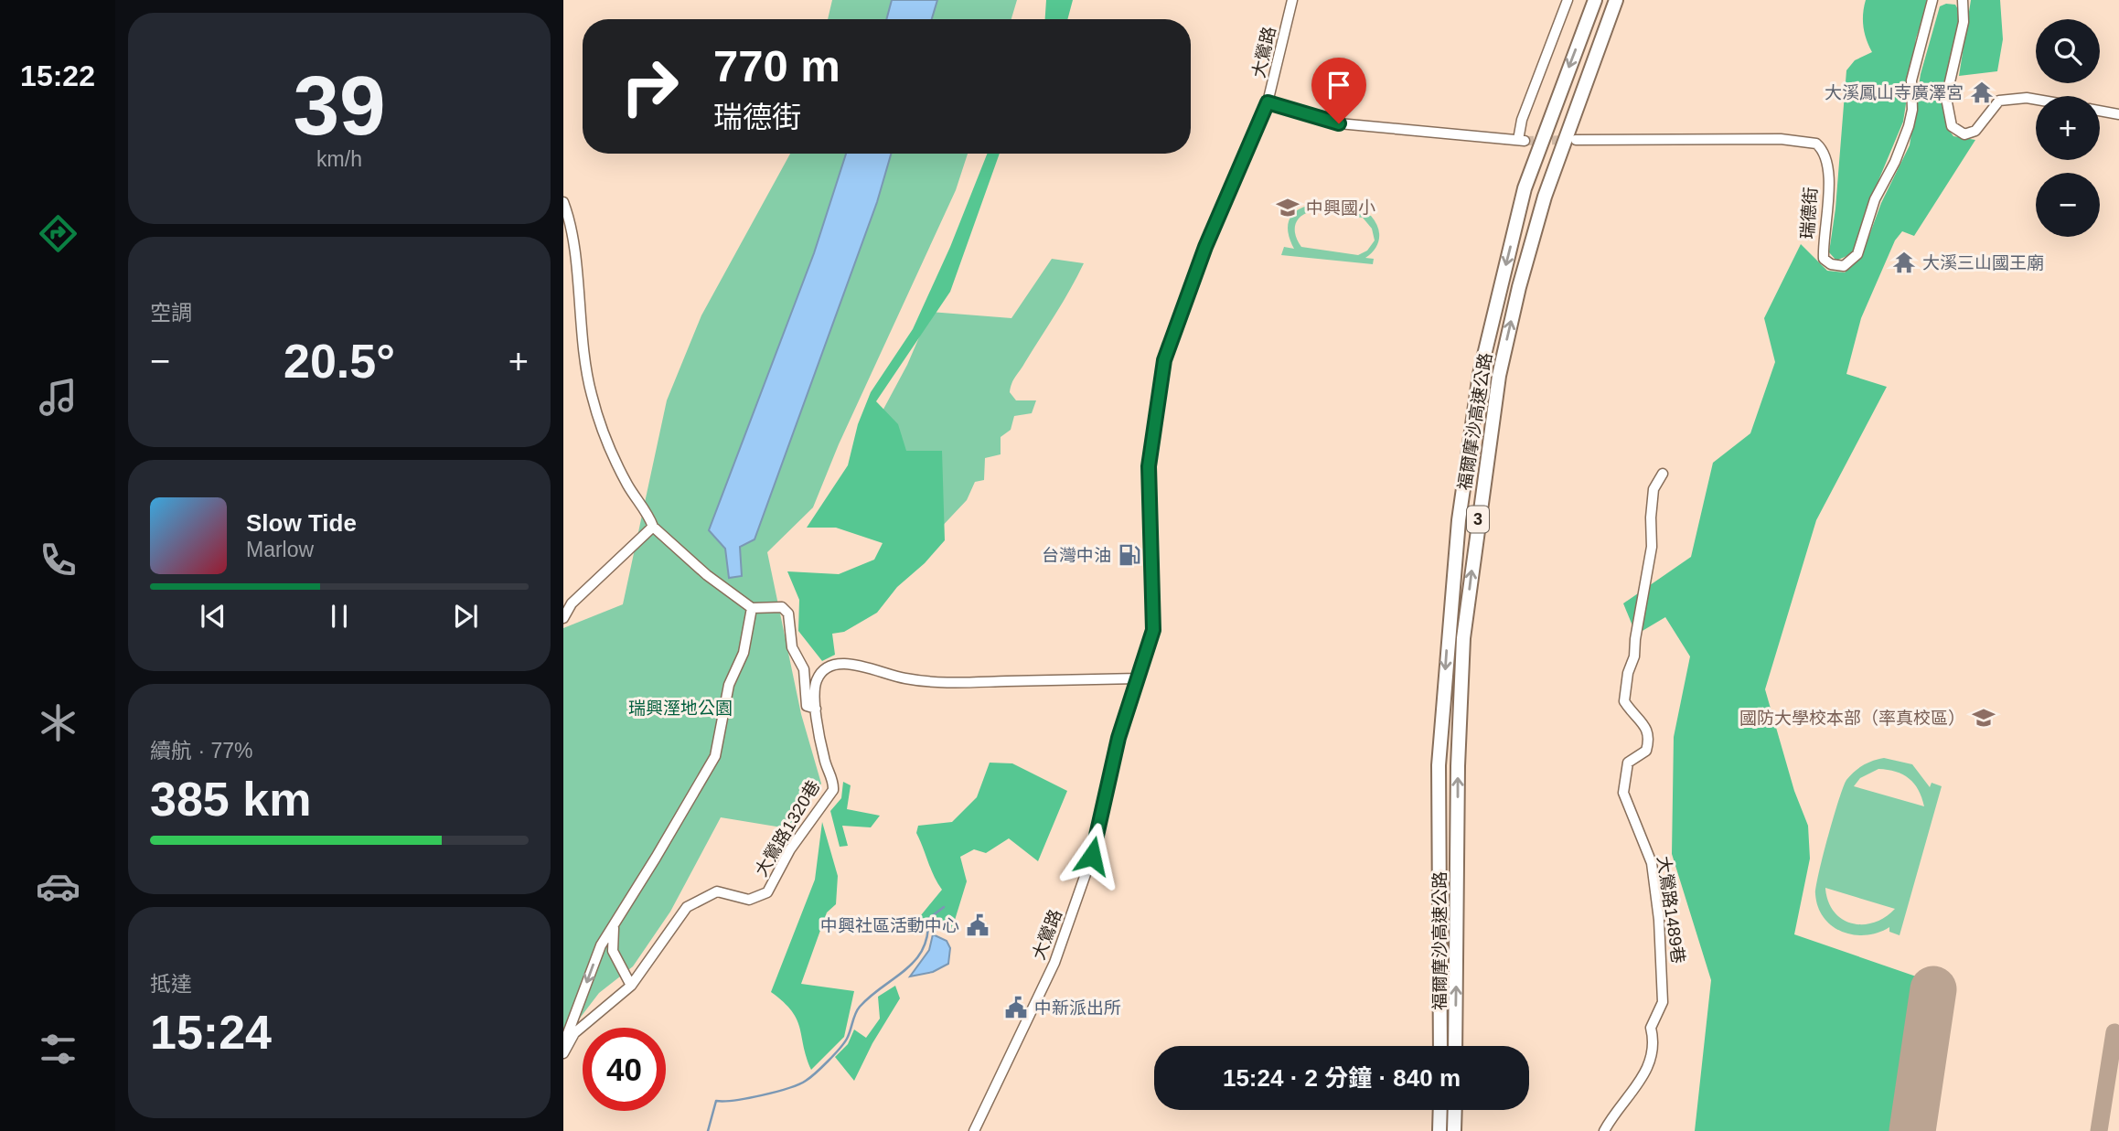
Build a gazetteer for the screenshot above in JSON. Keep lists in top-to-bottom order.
{
  "streets": {
    "highway": ["福爾摩沙高速公路", "3"],
    "street": [
      "大鶯路",
      "瑞德街",
      "大鶯路1320巷",
      "大鶯路1489巷"
    ]
  },
  "crossings": [
    ["大鶯路", "大鶯路1320巷"]
  ],
  "parks": ["瑞興溼地公園"],
  "places": {
    "temple": ["大溪鳳山寺廣澤宮", "大溪三山國王廟"],
    "school or university": ["中興國小", "國防大學校本部（率真校區）"],
    "fuel station": ["台灣中油"],
    "public building": ["中興社區活動中心", "中新派出所"]
  },
  "page": {
    "tabs": "15:22",
    "tile": [
      ["39", "km/h"],
      "空調",
      ["續航 · 77%", "385 km"],
      ["抵達", "15:24"]
    ],
    "map_buttons": ["+", "−"],
    "turn": ["770 m", "瑞德街"],
    "heat": ["−", "20.5°", "+"],
    "song": ["Slow Tide", "Marlow"],
    "limit": "40",
    "trip": "15:24 · 2 分鐘 · 840 m"
  }
}
